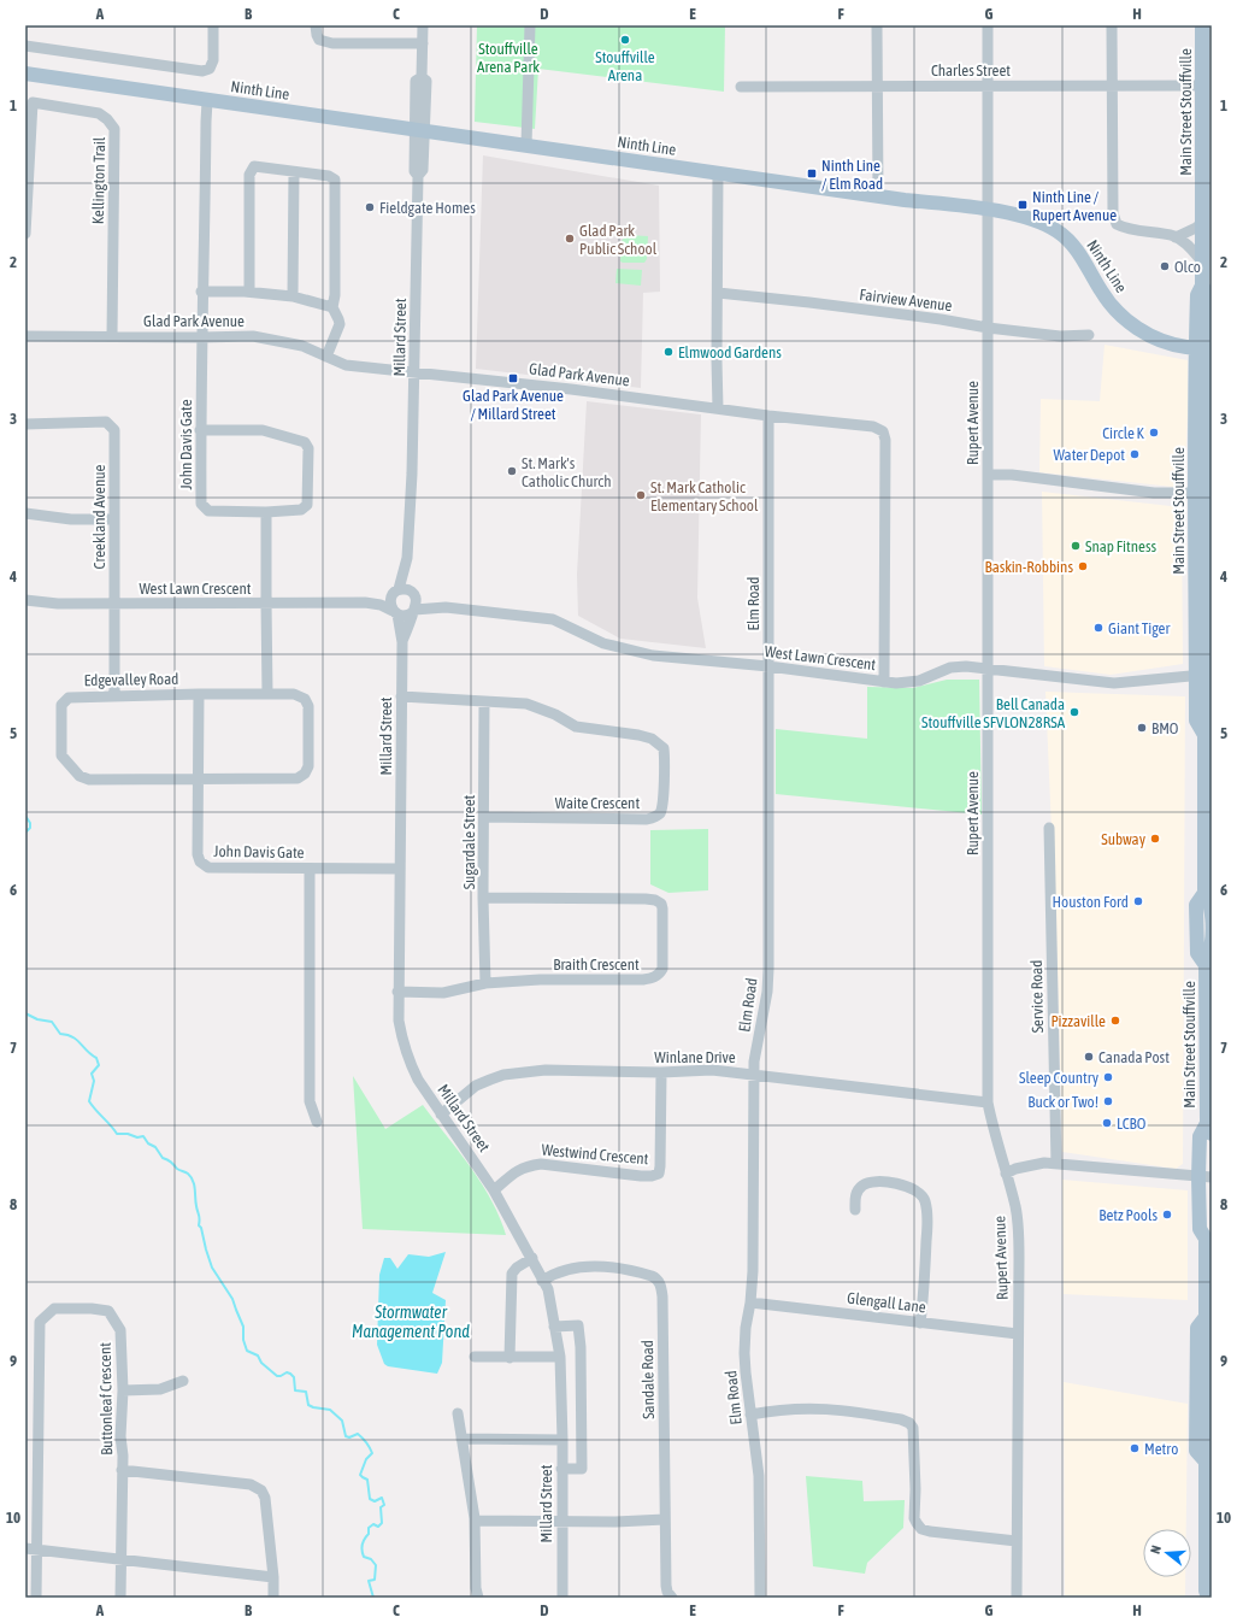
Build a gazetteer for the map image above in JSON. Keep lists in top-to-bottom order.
{
  "streets": {
    "main road": ["Ninth Line", "Main Street Stouffville"],
    "street": [
      "Charles Street",
      "Kellington Trail",
      "Fairview Avenue",
      "Glad Park Avenue",
      "Millard Street",
      "Rupert Avenue",
      "John Davis Gate",
      "Creekland Avenue",
      "West Lawn Crescent",
      "Elm Road",
      "Edgevalley Road",
      "Waite Crescent",
      "Sugardale Street",
      "Braith Crescent",
      "Service Road",
      "Winlane Drive",
      "Westwind Crescent",
      "Glengall Lane",
      "Sandale Road",
      "Buttonleaf Crescent"
    ]
  },
  "crossings": [
    ["Charles Street", "Main Street Stouffville"],
    ["Charles Street", "Rupert Avenue"],
    ["Ninth Line", "Main Street Stouffville"],
    ["Ninth Line", "Millard Street"],
    ["Ninth Line", "Rupert Avenue"],
    ["Ninth Line", "John Davis Gate"],
    ["Main Street Stouffville", "West Lawn Crescent"],
    ["Kellington Trail", "Glad Park Avenue"],
    ["Fairview Avenue", "Rupert Avenue"],
    ["Glad Park Avenue", "Millard Street"],
    ["Glad Park Avenue", "John Davis Gate"],
    ["Glad Park Avenue", "West Lawn Crescent"],
    ["Glad Park Avenue", "Elm Road"],
    ["Millard Street", "John Davis Gate"],
    ["Millard Street", "West Lawn Crescent"],
    ["Millard Street", "Waite Crescent"],
    ["Millard Street", "Braith Crescent"],
    ["Millard Street", "Winlane Drive"],
    ["Millard Street", "Westwind Crescent"],
    ["Millard Street", "Sandale Road"],
    ["Rupert Avenue", "West Lawn Crescent"],
    ["Rupert Avenue", "Winlane Drive"],
    ["Rupert Avenue", "Glengall Lane"],
    ["John Davis Gate", "Edgevalley Road"],
    ["Creekland Avenue", "West Lawn Crescent"],
    ["Creekland Avenue", "Edgevalley Road"],
    ["West Lawn Crescent", "Elm Road"],
    ["Elm Road", "Winlane Drive"],
    ["Elm Road", "Glengall Lane"],
    ["Waite Crescent", "Sugardale Street"],
    ["Sugardale Street", "Braith Crescent"],
    ["Winlane Drive", "Westwind Crescent"]
  ],
  "water": ["Stormwater Management Pond"],
  "parks": ["Stouffville Arena Park"],
  "places": {
    "other": [
      "Stouffville Arena",
      "Fieldgate Homes",
      "Glad Park Public School",
      "Olco",
      "Elmwood Gardens",
      "Circle K",
      "Water Depot",
      "St. Mark's Catholic Church",
      "St. Mark Catholic Elementary School",
      "Snap Fitness",
      "Baskin-Robbins",
      "Giant Tiger",
      "Bell Canada Stouffville SFVLON28RSA",
      "BMO",
      "Subway",
      "Houston Ford",
      "Pizzaville",
      "Canada Post",
      "Sleep Country",
      "Buck or Two!",
      "LCBO",
      "Betz Pools",
      "Metro"
    ],
    "transit": ["Ninth Line / Elm Road", "Ninth Line / Rupert Avenue", "Glad Park Avenue / Millard Street"]
  },
  "north": "left",
  "grid": {
    "columns": [
      "A",
      "B",
      "C",
      "D",
      "E",
      "F",
      "G",
      "H"
    ],
    "rows": [
      "1",
      "2",
      "3",
      "4",
      "5",
      "6",
      "7",
      "8",
      "9",
      "10"
    ]
  }
}
